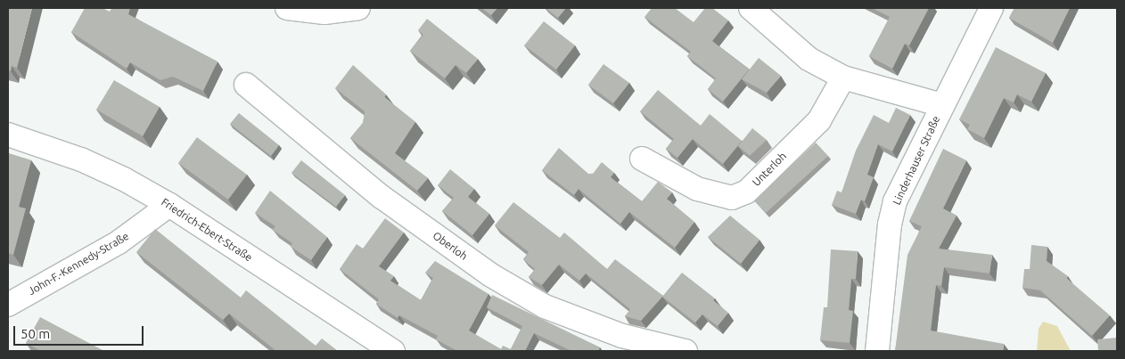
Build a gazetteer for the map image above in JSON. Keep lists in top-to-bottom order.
{
  "streets": {
    "street": [
      "Linderhauser Straße",
      "Unterloh",
      "Friedrich-Ebert-Straße",
      "Oberloh",
      "John-F.-Kennedy-Straße"
    ]
  },
  "crossings": [
    ["Friedrich-Ebert-Straße", "John-F.-Kennedy-Straße"]
  ],
  "scale_bar": "50 m"
}
